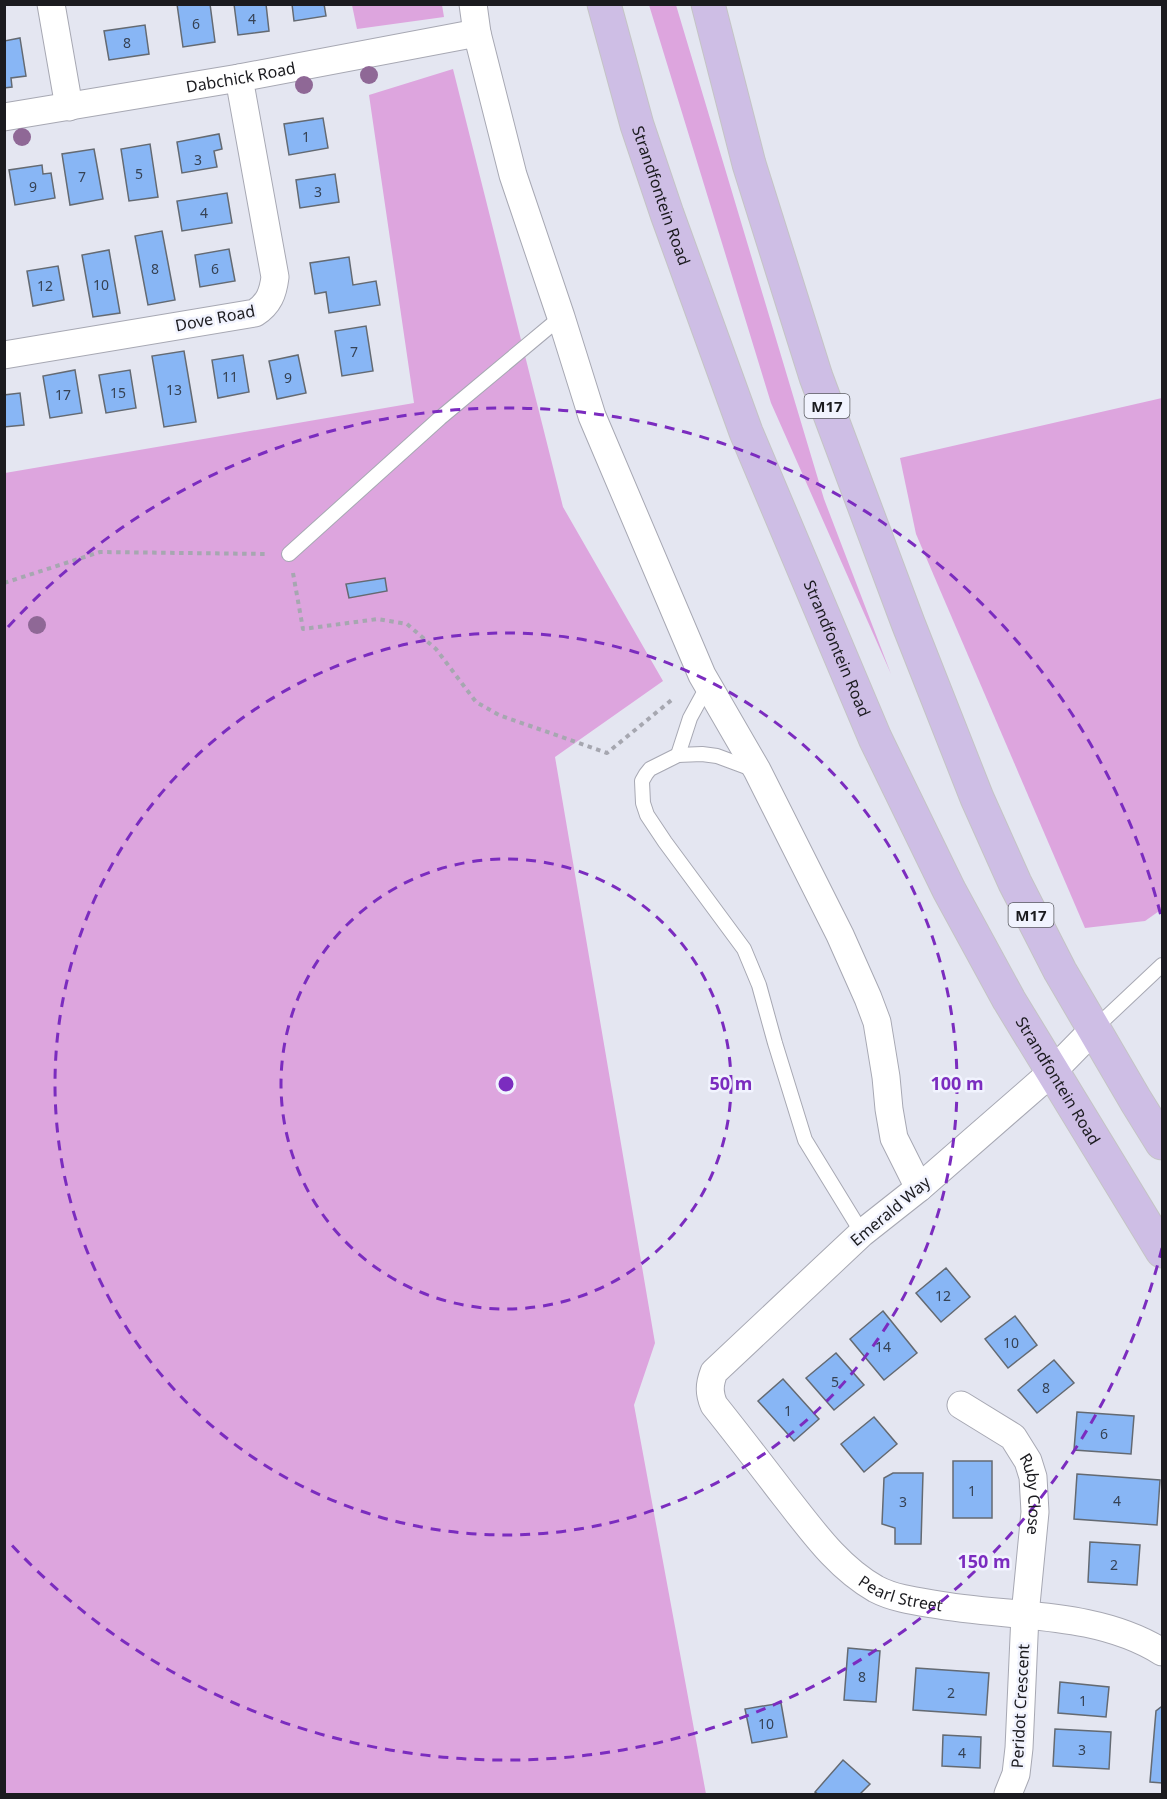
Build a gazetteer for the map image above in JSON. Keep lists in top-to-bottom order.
{
  "streets": {
    "main road": ["Strandfontein Road", "M17"],
    "street": [
      "Dabchick Road",
      "Dove Road",
      "Emerald Way",
      "Ruby Close",
      "Pearl Street",
      "Peridot Crescent"
    ]
  },
  "crossings": [
    ["Dabchick Road", "Dove Road"],
    ["Strandfontein Road", "Emerald Way"],
    ["M17", "Emerald Way"],
    ["Emerald Way", "Pearl Street"],
    ["Ruby Close", "Pearl Street"],
    ["Ruby Close", "Peridot Crescent"],
    ["Pearl Street", "Peridot Crescent"]
  ],
  "house_numbers": [
    "4",
    "6",
    "8",
    "1",
    "3",
    "5",
    "7",
    "9",
    "3",
    "4",
    "8",
    "6",
    "10",
    "12",
    "7",
    "11",
    "9",
    "13",
    "15",
    "17",
    "12",
    "10",
    "14",
    "5",
    "8",
    "1",
    "6",
    "1",
    "4",
    "3",
    "2",
    "8",
    "2",
    "1",
    "10",
    "3",
    "4"
  ],
  "rings": ["50 m", "100 m", "150 m"]
}
